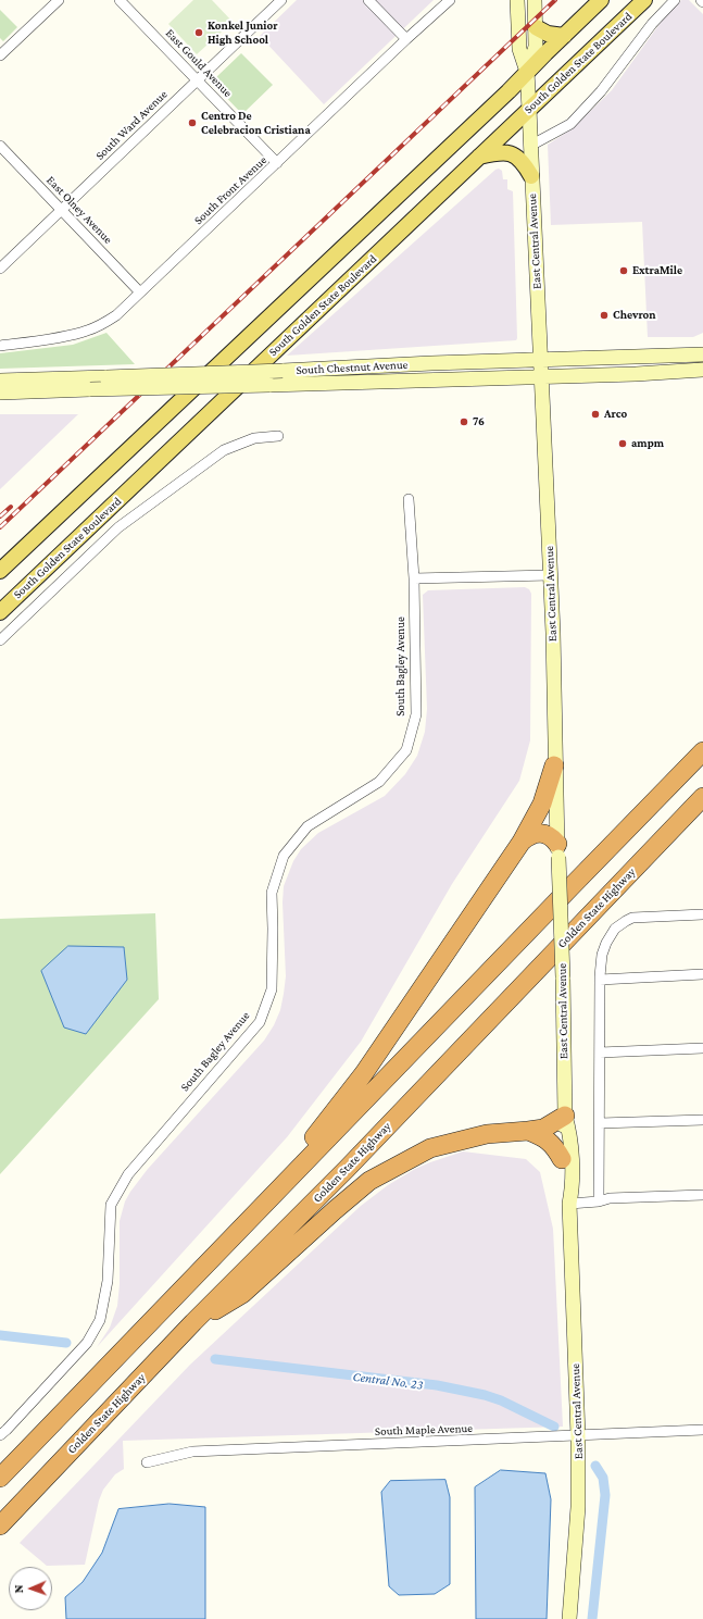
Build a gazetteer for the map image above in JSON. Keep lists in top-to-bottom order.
{
  "streets": {
    "highway": ["Golden State Highway"],
    "main road": ["South Golden State Boulevard", "East Central Avenue", "South Chestnut Avenue"],
    "street": [
      "East Gould Avenue",
      "South Ward Avenue",
      "South Front Avenue",
      "East Olney Avenue",
      "South Bagley Avenue",
      "South Maple Avenue"
    ]
  },
  "crossings": [
    ["East Gould Avenue", "South Ward Avenue"],
    ["East Gould Avenue", "South Front Avenue"],
    ["South Golden State Boulevard", "East Central Avenue"],
    ["South Ward Avenue", "East Olney Avenue"],
    ["South Front Avenue", "East Olney Avenue"],
    ["East Central Avenue", "South Chestnut Avenue"],
    ["East Central Avenue", "South Maple Avenue"]
  ],
  "water": ["Central No. 23"],
  "places": [
    "Konkel Junior High School",
    "Centro De Celebracion Cristiana",
    "ExtraMile",
    "Chevron",
    "Arco",
    "76",
    "ampm"
  ],
  "north": "left"
}
